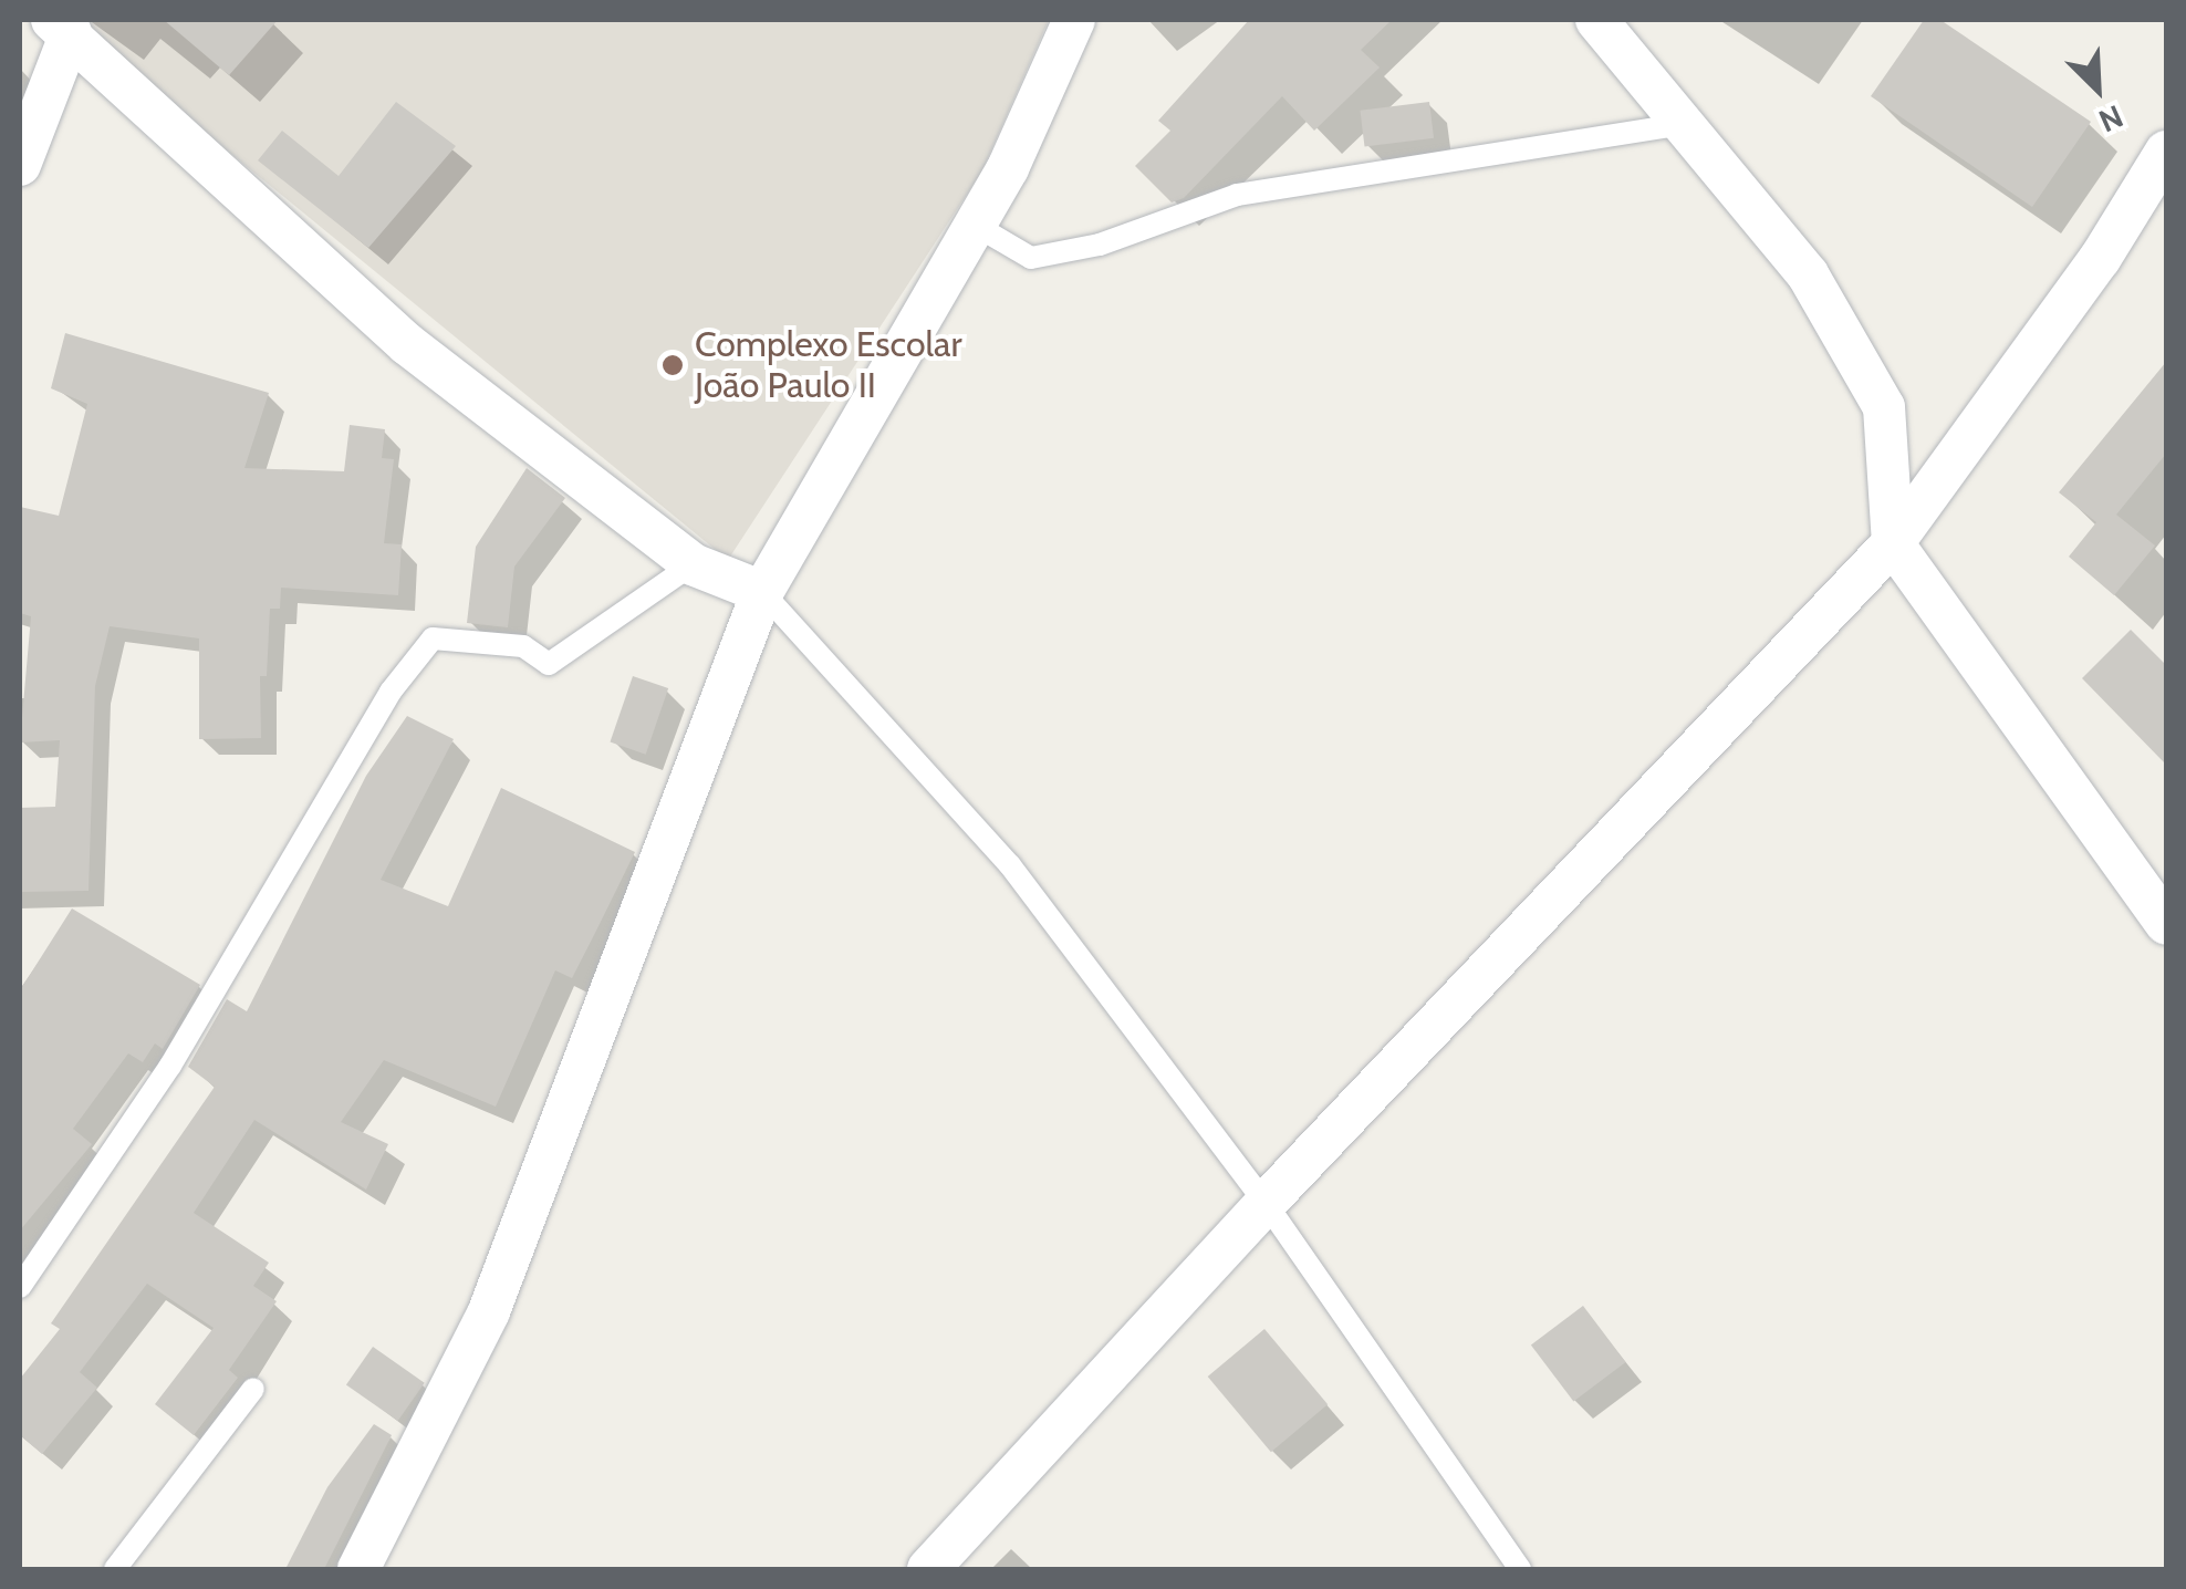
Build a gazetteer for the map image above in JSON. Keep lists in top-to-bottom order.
{
  "places": ["Complexo Escolar João Paulo II"],
  "north": "bottom right"
}
